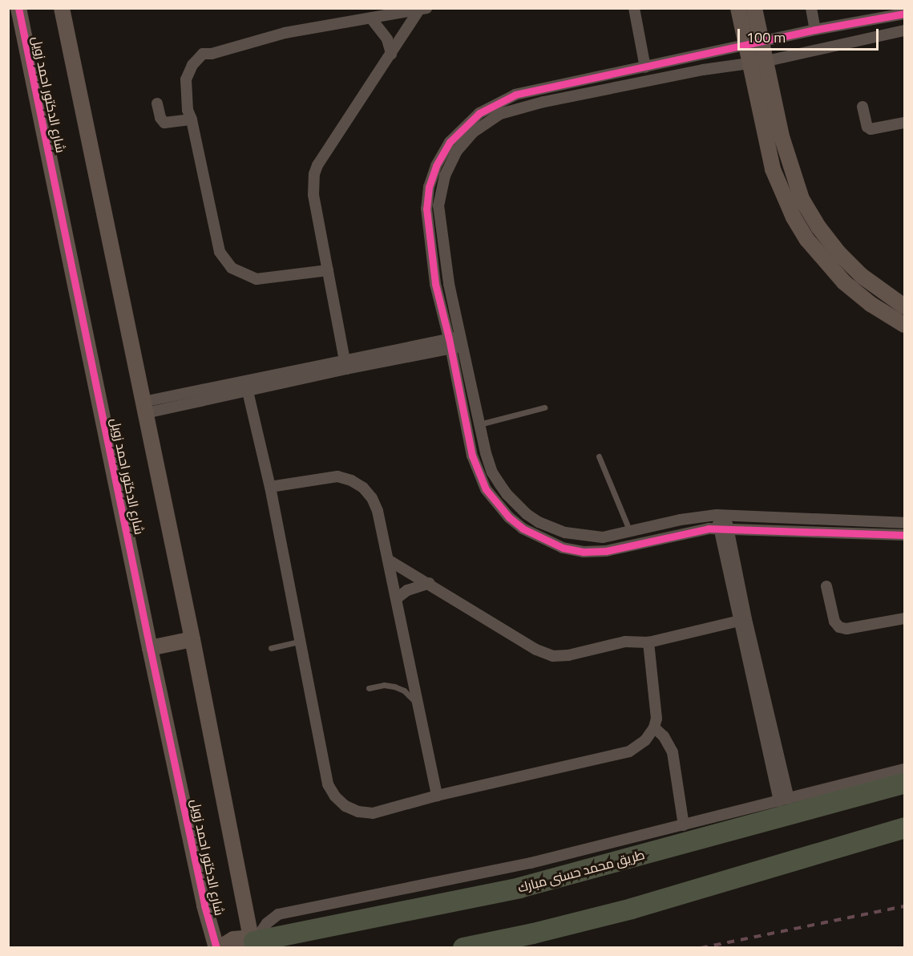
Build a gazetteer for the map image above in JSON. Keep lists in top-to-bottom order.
{
  "streets": {
    "highway": ["طريق محمد حسنى مبارك"],
    "street": ["شارع الدكتور احمد زويل"]
  },
  "scale_bar": "100 m"
}
